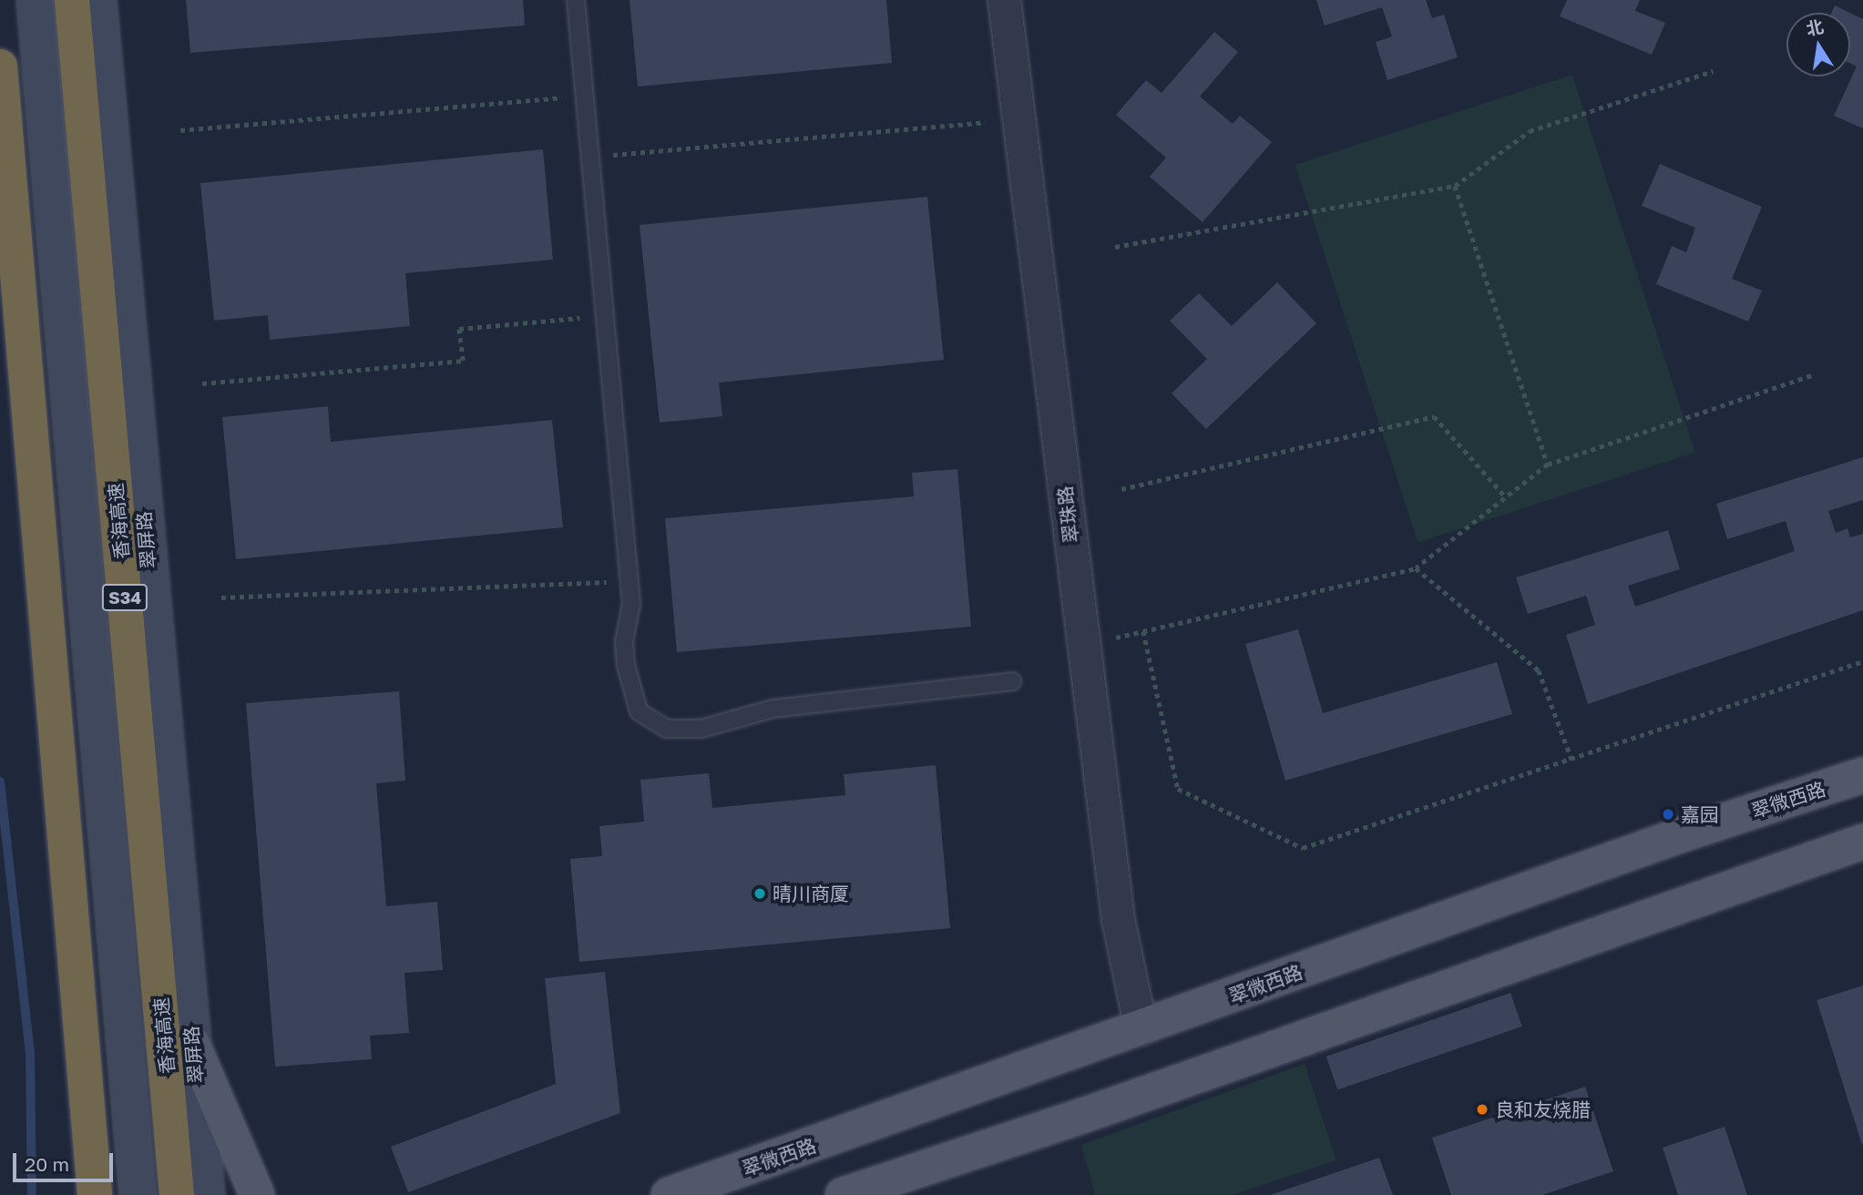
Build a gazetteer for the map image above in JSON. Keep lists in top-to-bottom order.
{
  "streets": {
    "highway": ["香海高速", "S34"],
    "main road": ["翠屏路", "翠微西路"],
    "street": ["翠珠路"]
  },
  "crossings": [
    ["翠珠路", "翠微西路"]
  ],
  "places": ["嘉园", "晴川商厦", "良和友烧腊"],
  "scale_bar": "20 m",
  "north": "top"
}
